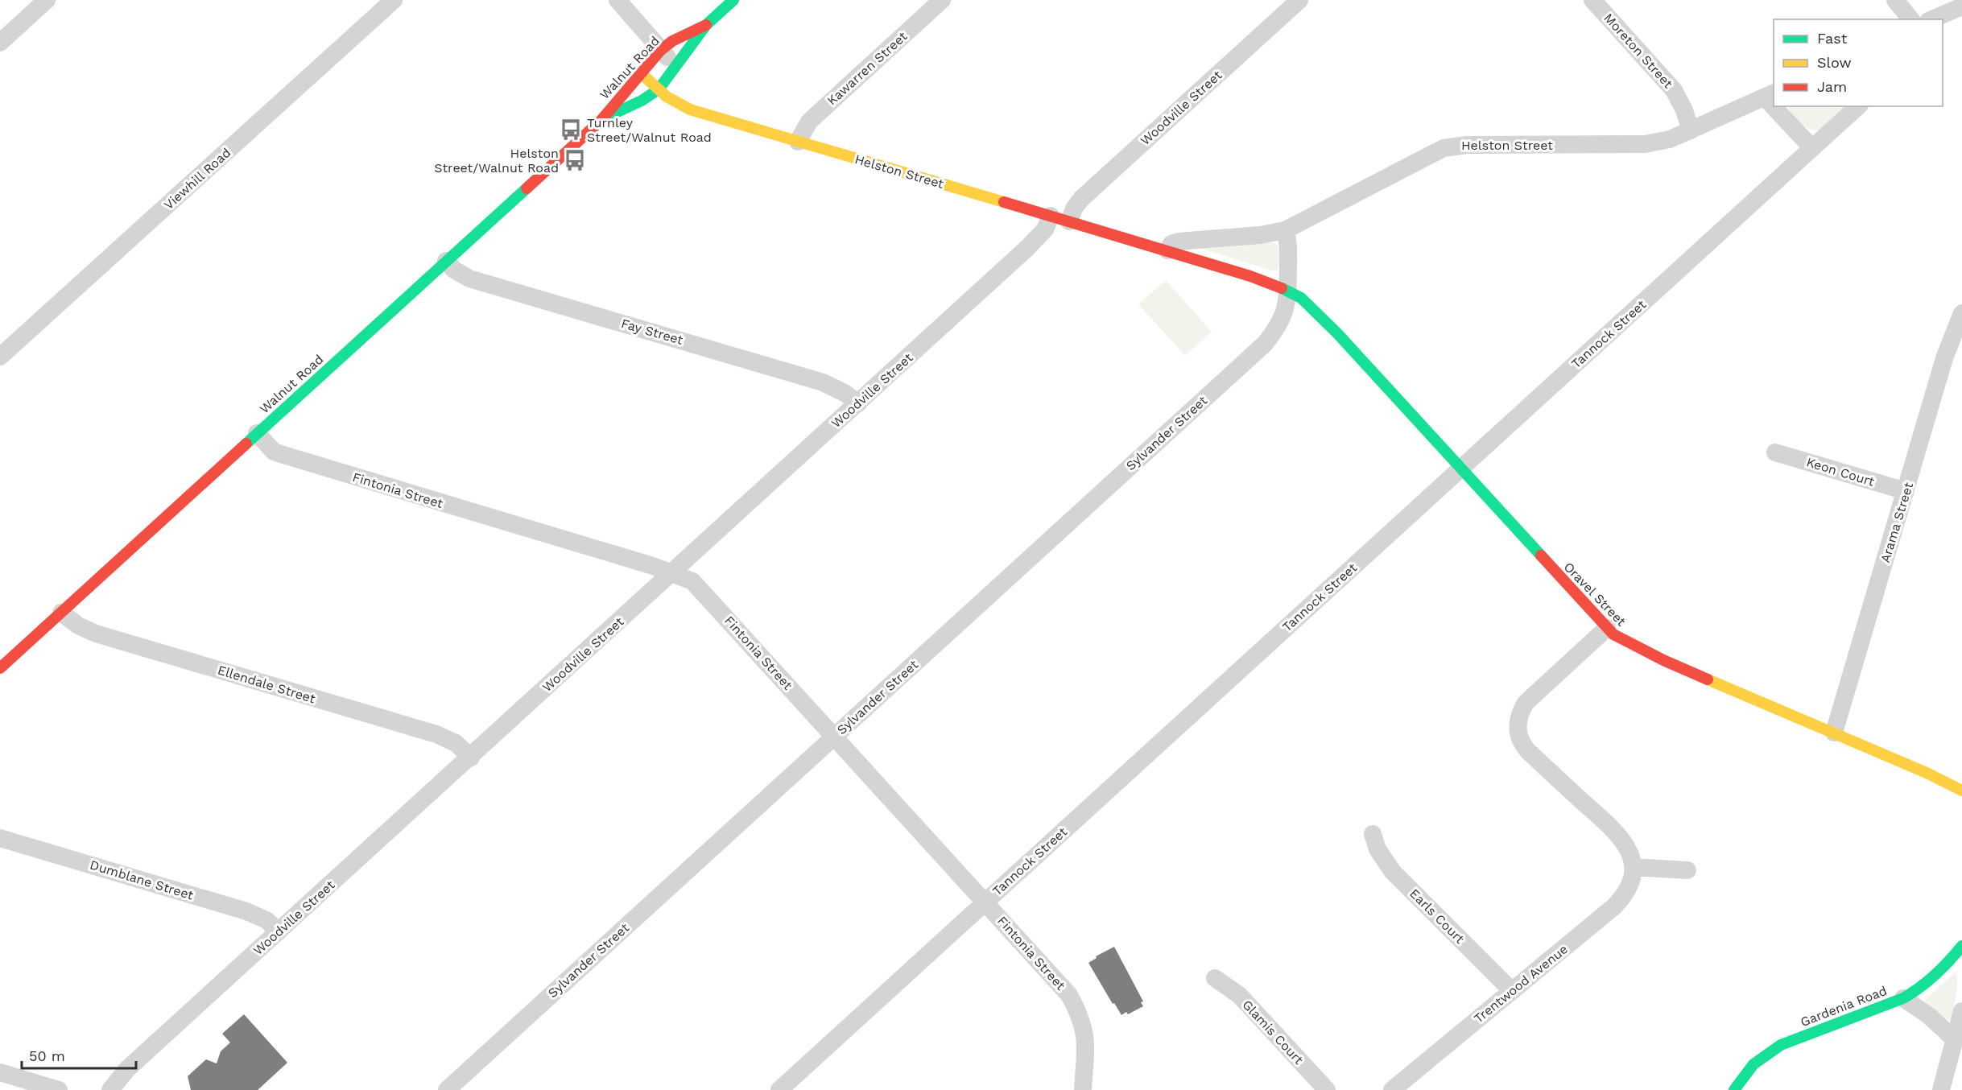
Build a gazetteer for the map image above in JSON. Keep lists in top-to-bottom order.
{
  "streets": {
    "street": [
      "Moreton Street",
      "Walnut Road",
      "Kawarren Street",
      "Woodville Street",
      "Helston Street",
      "Viewhill Road",
      "Fay Street",
      "Tannock Street",
      "Sylvander Street",
      "Keon Court",
      "Fintonia Street",
      "Arama Street",
      "Oravel Street",
      "Ellendale Street",
      "Dumblane Street",
      "Earls Court",
      "Trentwood Avenue",
      "Gardenia Road",
      "Glamis Court"
    ]
  },
  "crossings": [
    ["Moreton Street", "Helston Street"],
    ["Walnut Road", "Helston Street"],
    ["Walnut Road", "Fay Street"],
    ["Walnut Road", "Fintonia Street"],
    ["Walnut Road", "Ellendale Street"],
    ["Kawarren Street", "Helston Street"],
    ["Woodville Street", "Helston Street"],
    ["Woodville Street", "Fay Street"],
    ["Woodville Street", "Fintonia Street"],
    ["Woodville Street", "Ellendale Street"],
    ["Woodville Street", "Dumblane Street"],
    ["Helston Street", "Sylvander Street"],
    ["Helston Street", "Oravel Street"],
    ["Tannock Street", "Fintonia Street"],
    ["Tannock Street", "Oravel Street"],
    ["Sylvander Street", "Fintonia Street"],
    ["Keon Court", "Arama Street"],
    ["Arama Street", "Oravel Street"],
    ["Earls Court", "Trentwood Avenue"]
  ],
  "places": {
    "bus stop": ["Turnley Street/Walnut Road", "Helston Street/Walnut Road"]
  },
  "legend": ["Fast", "Slow", "Jam"],
  "scale_bar": "50 m"
}
